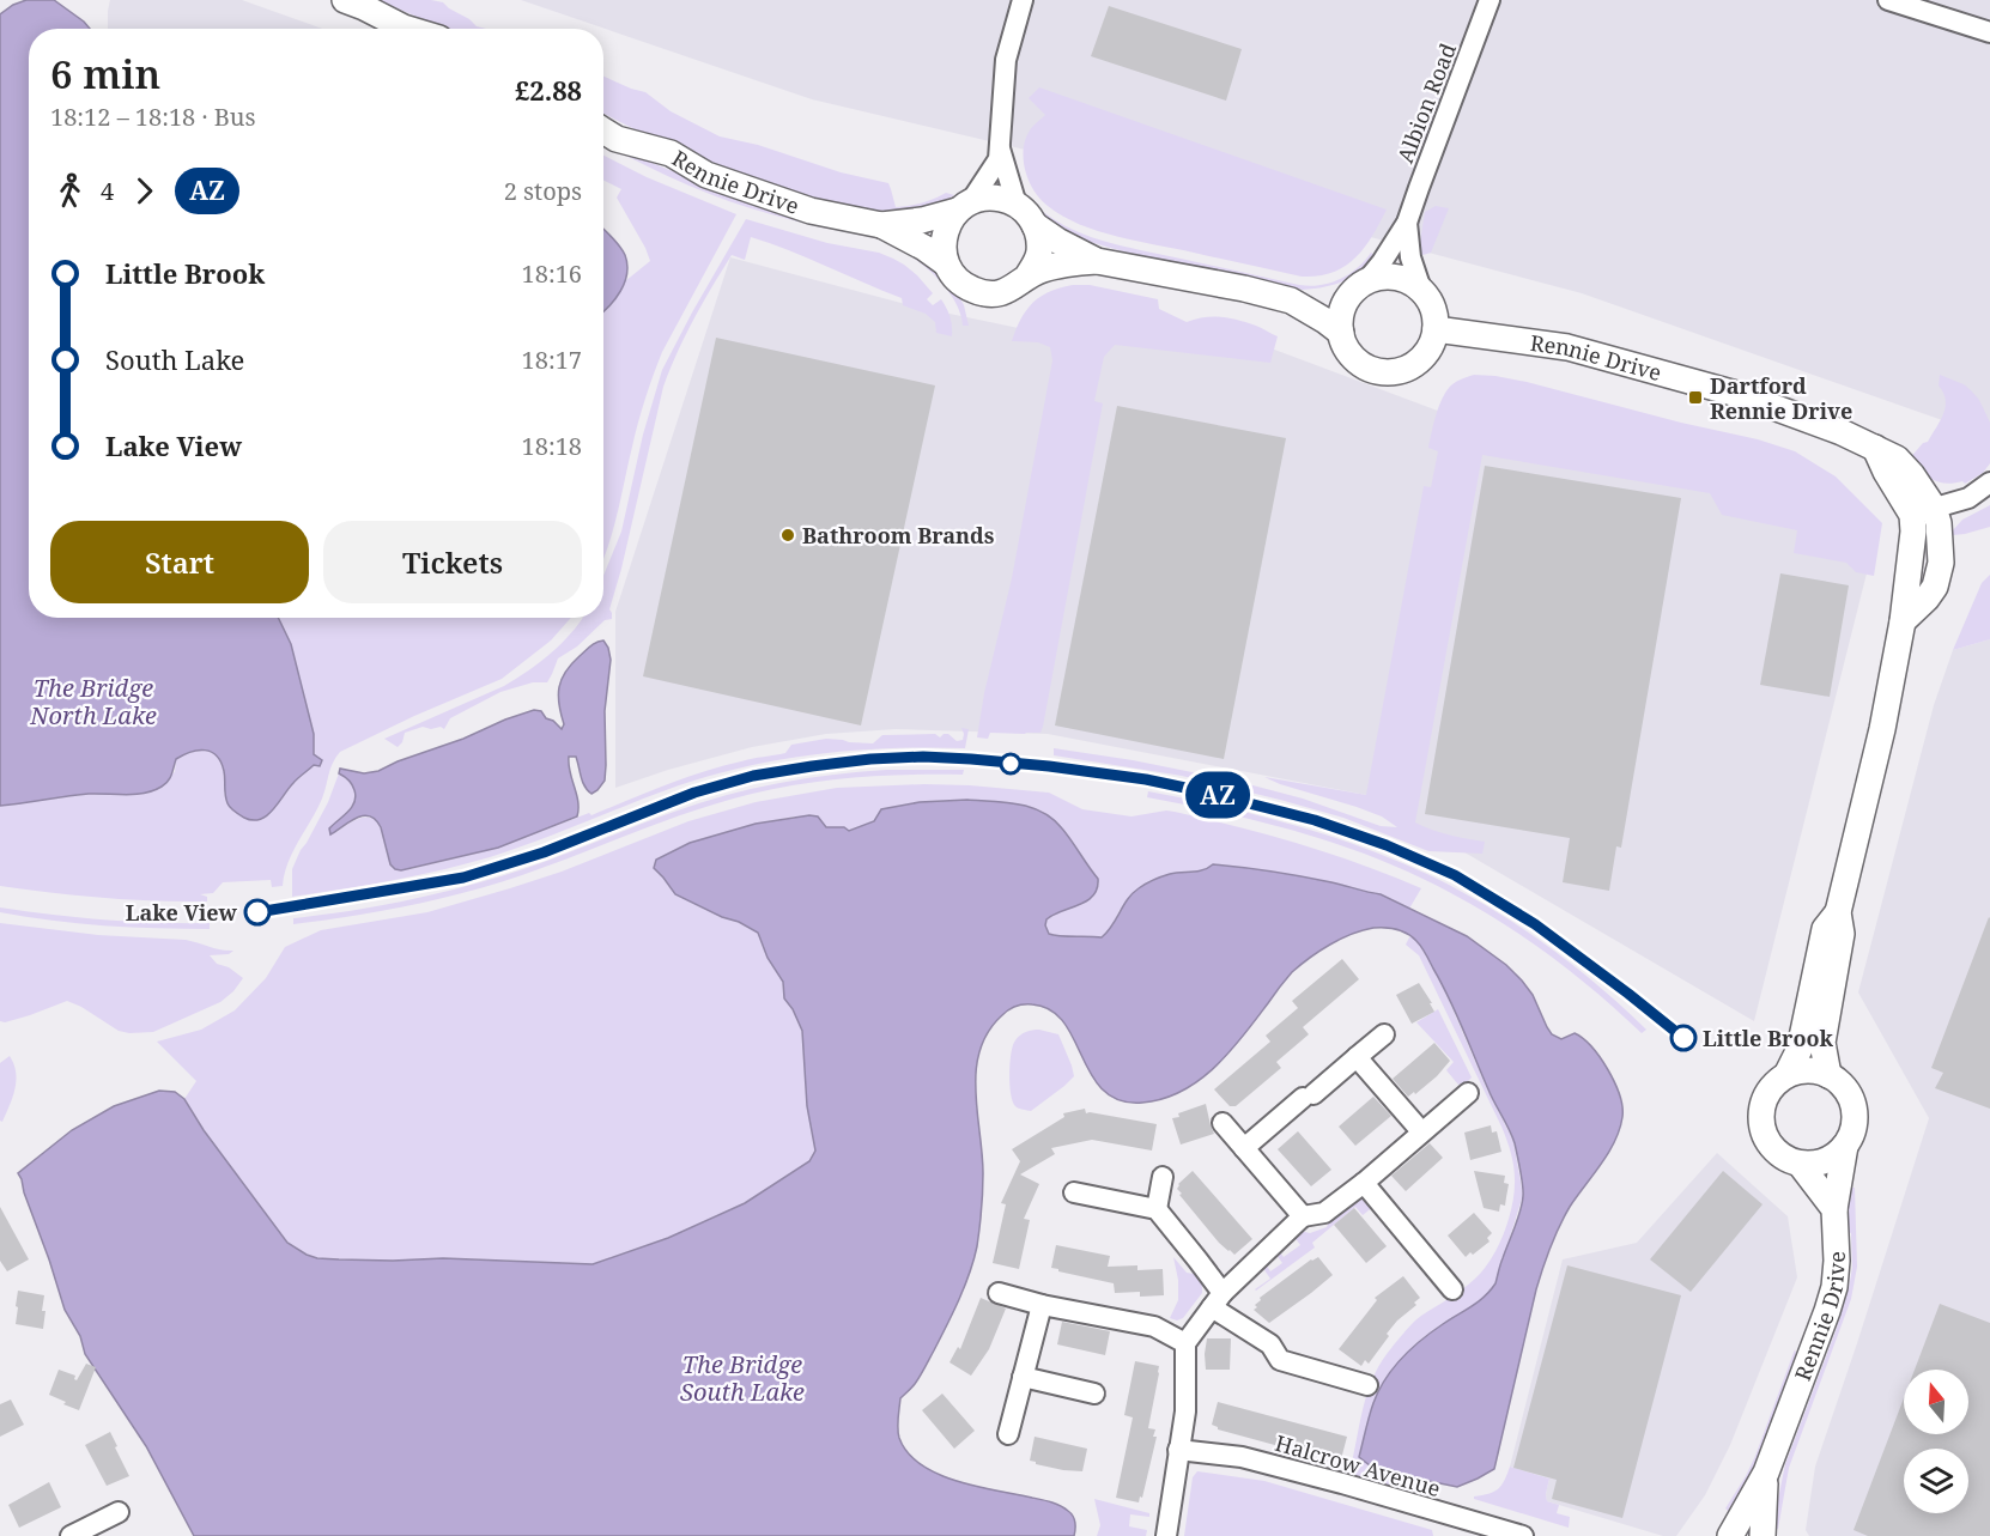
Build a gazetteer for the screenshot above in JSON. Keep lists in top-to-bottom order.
{
  "streets": {
    "street": ["Albion Road", "Rennie Drive", "Halcrow Avenue"]
  },
  "crossings": [
    ["Albion Road", "Rennie Drive"]
  ],
  "water": ["The Bridge North Lake", "The Bridge South Lake"],
  "places": {
    "transit": ["Dartford Rennie Drive"],
    "other": ["Bathroom Brands", "Lake View", "Little Brook"]
  },
  "lines": ["bus line AZ"],
  "north": "top",
  "page": {
    "on_map": "AZ",
    "heading": ["6 min", "18:12 – 18:18 · Bus", "£2.88"],
    "legs": ["4", "AZ", "2 stops"],
    "list": [
      {
        "name": "Little Brook",
        "value": "18:16"
      },
      {
        "name": "South Lake",
        "value": "18:17"
      },
      {
        "name": "Lake View",
        "value": "18:18"
      }
    ],
    "buttons": ["Start", "Tickets"]
  }
}
